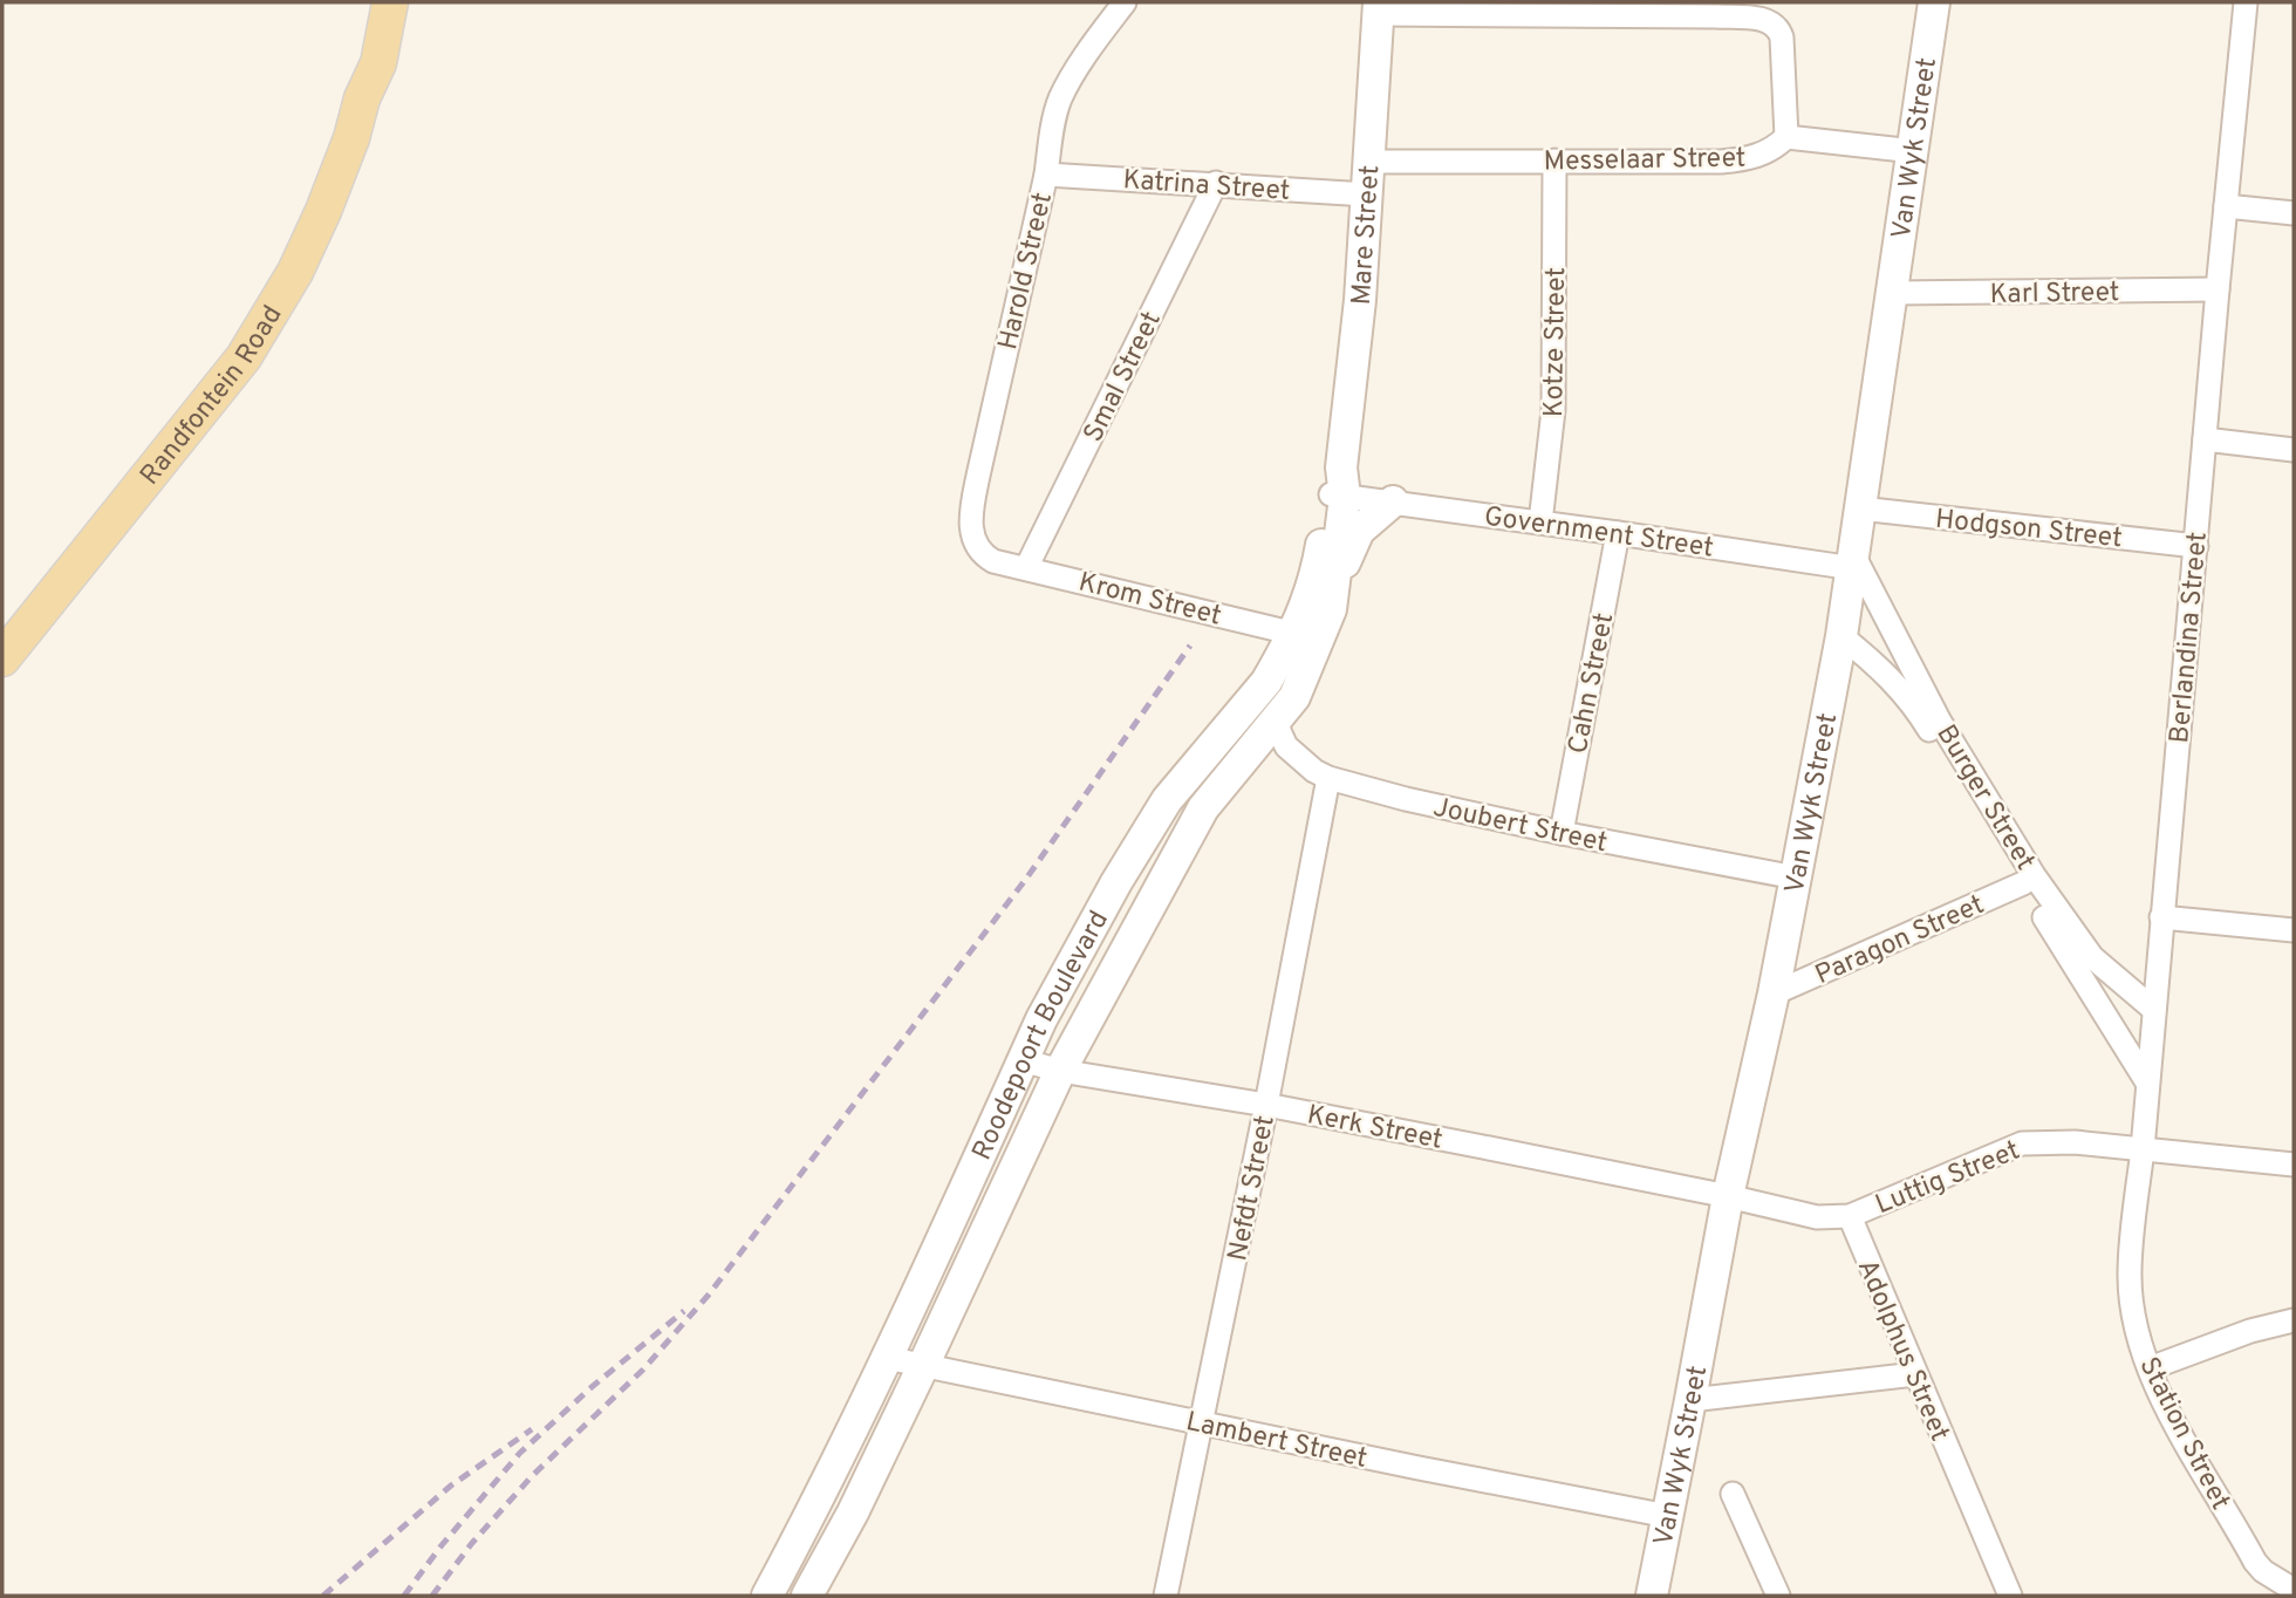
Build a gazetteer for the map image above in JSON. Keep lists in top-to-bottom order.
{
  "streets": {
    "main road": ["Randfontein Road"],
    "street": [
      "Van Wyk Street",
      "Messelaar Street",
      "Katrina Street",
      "Mare Street",
      "Harold Street",
      "Karl Street",
      "Kotze Street",
      "Smal Street",
      "Hodgson Street",
      "Government Street",
      "Krom Street",
      "Berlandina Street",
      "Cahn Street",
      "Burger Street",
      "Joubert Street",
      "Paragon Street",
      "Roodepoort Boulevard",
      "Kerk Street",
      "Luttig Street",
      "Nefdt Street",
      "Adolphus Street",
      "Station Street",
      "Lambert Street"
    ]
  },
  "crossings": [
    ["Van Wyk Street", "Karl Street"],
    ["Van Wyk Street", "Hodgson Street"],
    ["Van Wyk Street", "Government Street"],
    ["Van Wyk Street", "Burger Street"],
    ["Van Wyk Street", "Joubert Street"],
    ["Van Wyk Street", "Paragon Street"],
    ["Van Wyk Street", "Kerk Street"],
    ["Van Wyk Street", "Lambert Street"],
    ["Messelaar Street", "Mare Street"],
    ["Messelaar Street", "Kotze Street"],
    ["Katrina Street", "Mare Street"],
    ["Katrina Street", "Harold Street"],
    ["Katrina Street", "Smal Street"],
    ["Mare Street", "Government Street"],
    ["Mare Street", "Roodepoort Boulevard"],
    ["Harold Street", "Krom Street"],
    ["Karl Street", "Berlandina Street"],
    ["Kotze Street", "Government Street"],
    ["Smal Street", "Krom Street"],
    ["Hodgson Street", "Berlandina Street"],
    ["Government Street", "Cahn Street"],
    ["Government Street", "Burger Street"],
    ["Government Street", "Roodepoort Boulevard"],
    ["Krom Street", "Roodepoort Boulevard"],
    ["Berlandina Street", "Burger Street"],
    ["Berlandina Street", "Luttig Street"],
    ["Berlandina Street", "Station Street"],
    ["Cahn Street", "Joubert Street"],
    ["Burger Street", "Paragon Street"],
    ["Joubert Street", "Roodepoort Boulevard"],
    ["Joubert Street", "Nefdt Street"],
    ["Roodepoort Boulevard", "Kerk Street"],
    ["Roodepoort Boulevard", "Lambert Street"],
    ["Kerk Street", "Nefdt Street"],
    ["Luttig Street", "Adolphus Street"],
    ["Nefdt Street", "Lambert Street"]
  ]
}
